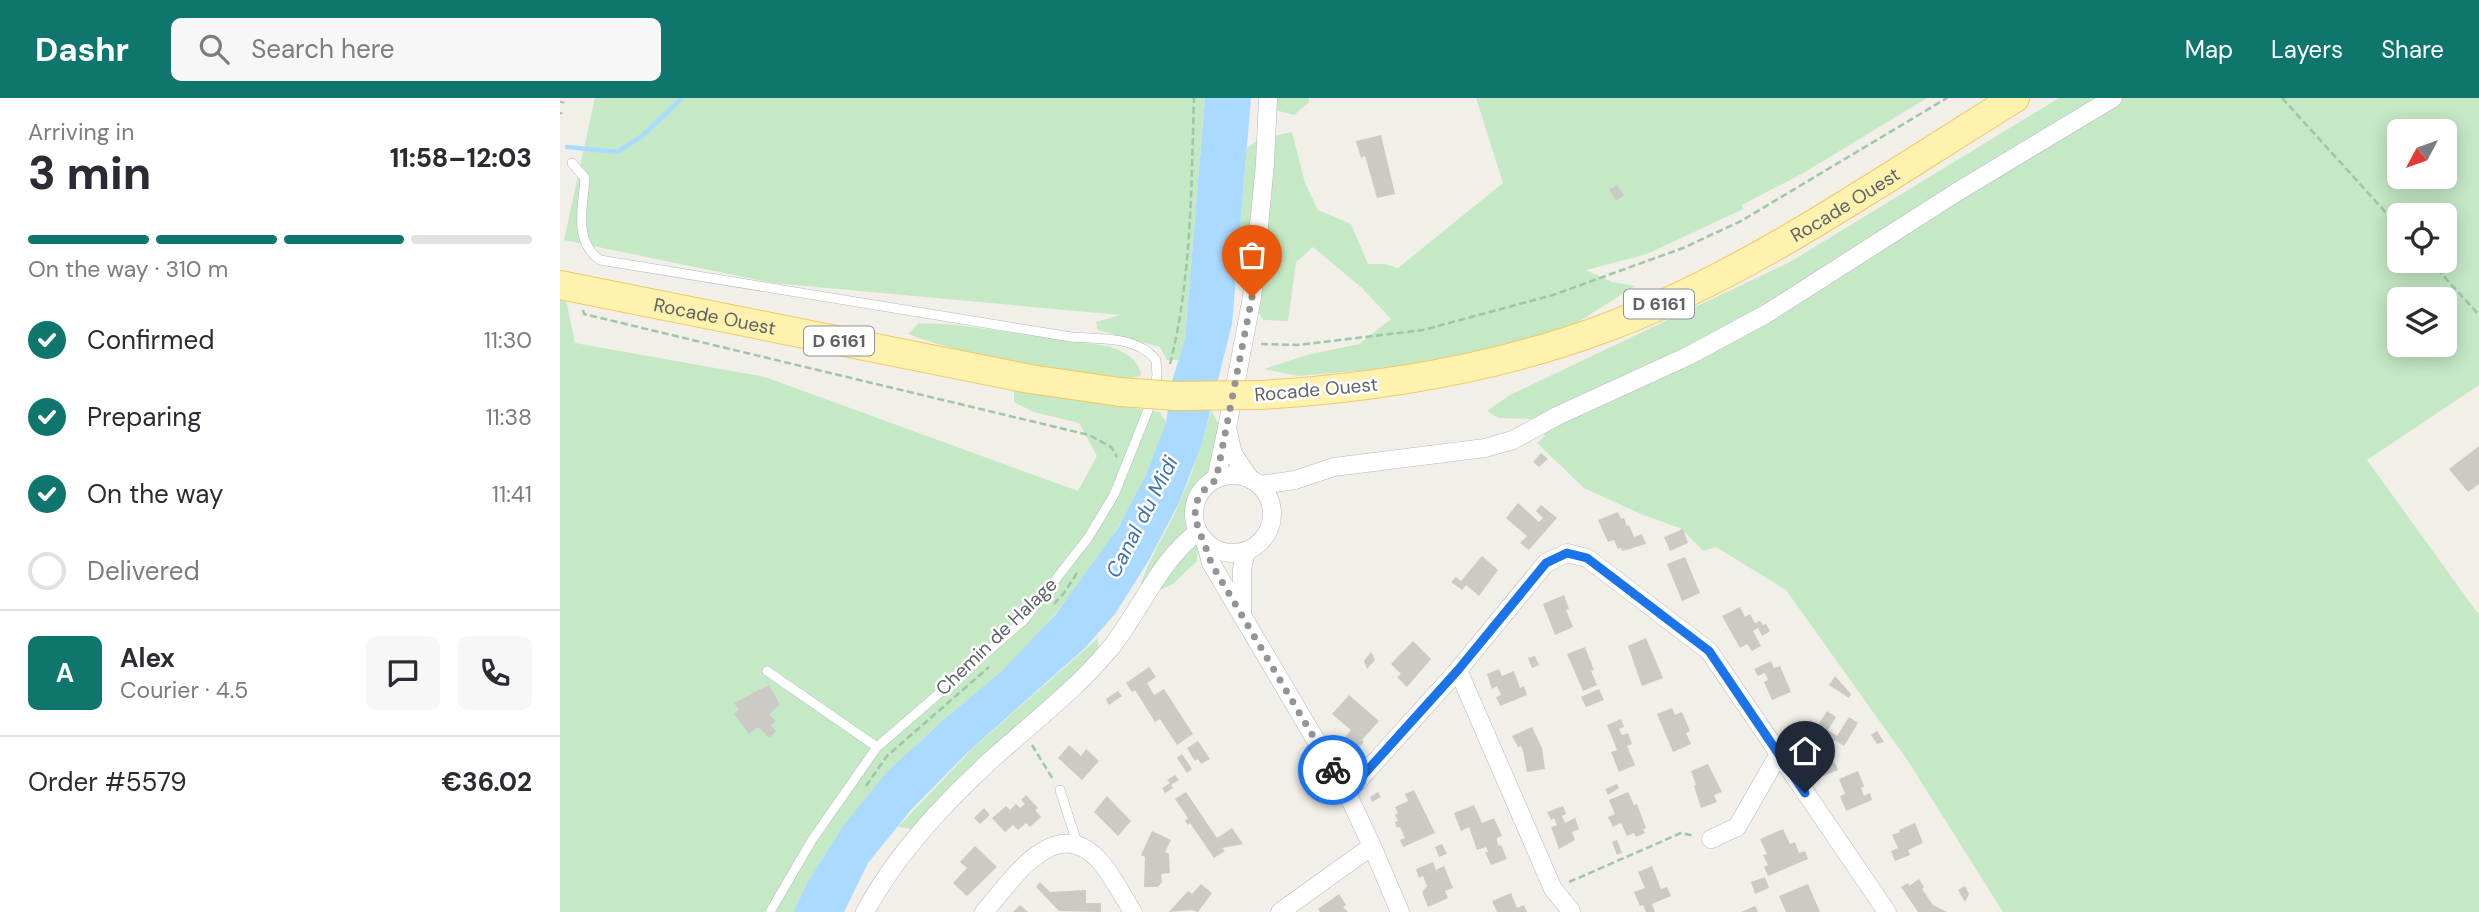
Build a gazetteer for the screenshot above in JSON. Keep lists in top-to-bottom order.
{
  "streets": {
    "main road": ["Rocade Ouest", "D 6161"],
    "path": ["Chemin de Halage"]
  },
  "water": ["Canal du Midi"],
  "north": "bottom left",
  "page": {
    "header": "Dashr",
    "search": "Search here",
    "nav": ["Map", "Layers", "Share"],
    "heading": ["3 min", "Arriving in", "11:58–12:03"],
    "panel": [
      "Alex",
      "Courier · 4.5",
      "Order #5579",
      "€36.02"
    ],
    "bar": "On the way · 310 m",
    "list": [
      ["Confirmed", "11:30"],
      ["Preparing", "11:38"],
      ["On the way", "11:41"],
      "Delivered"
    ],
    "round": "A"
  }
}
